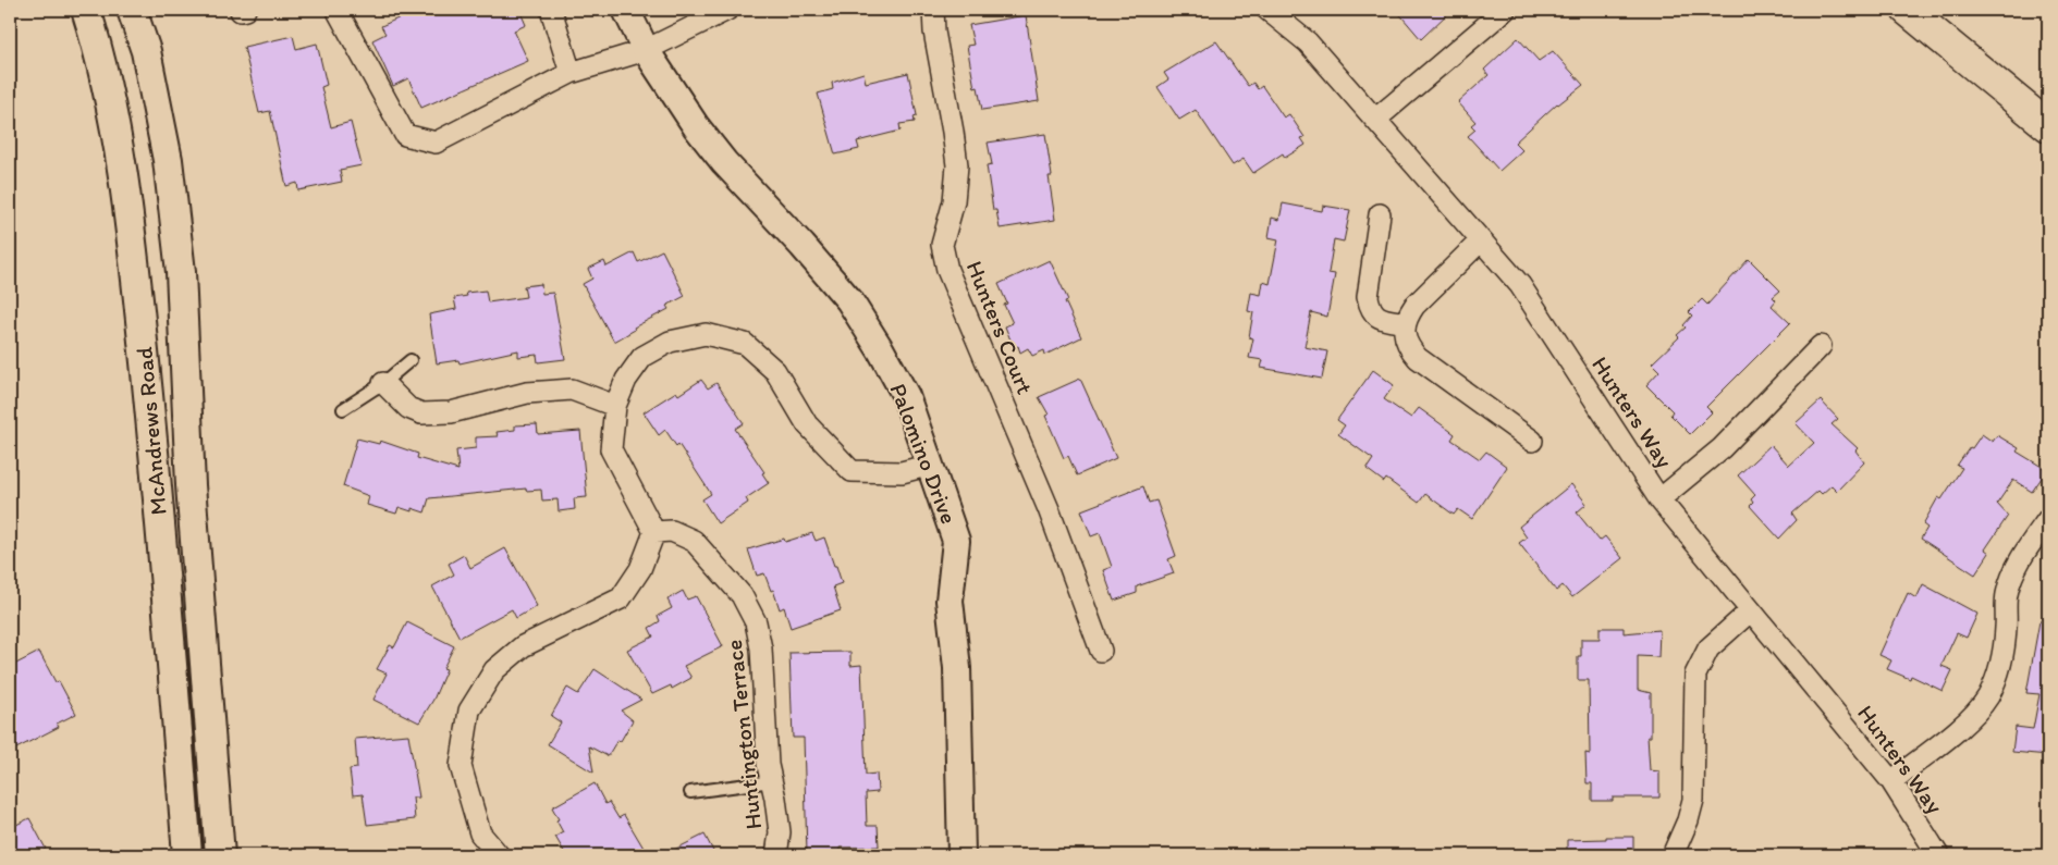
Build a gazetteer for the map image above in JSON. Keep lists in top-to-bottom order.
{
  "streets": {
    "main road": ["McAndrews Road"],
    "street": [
      "Hunters Court",
      "Hunters Way",
      "Palomino Drive",
      "Huntington Terrace"
    ]
  }
}
